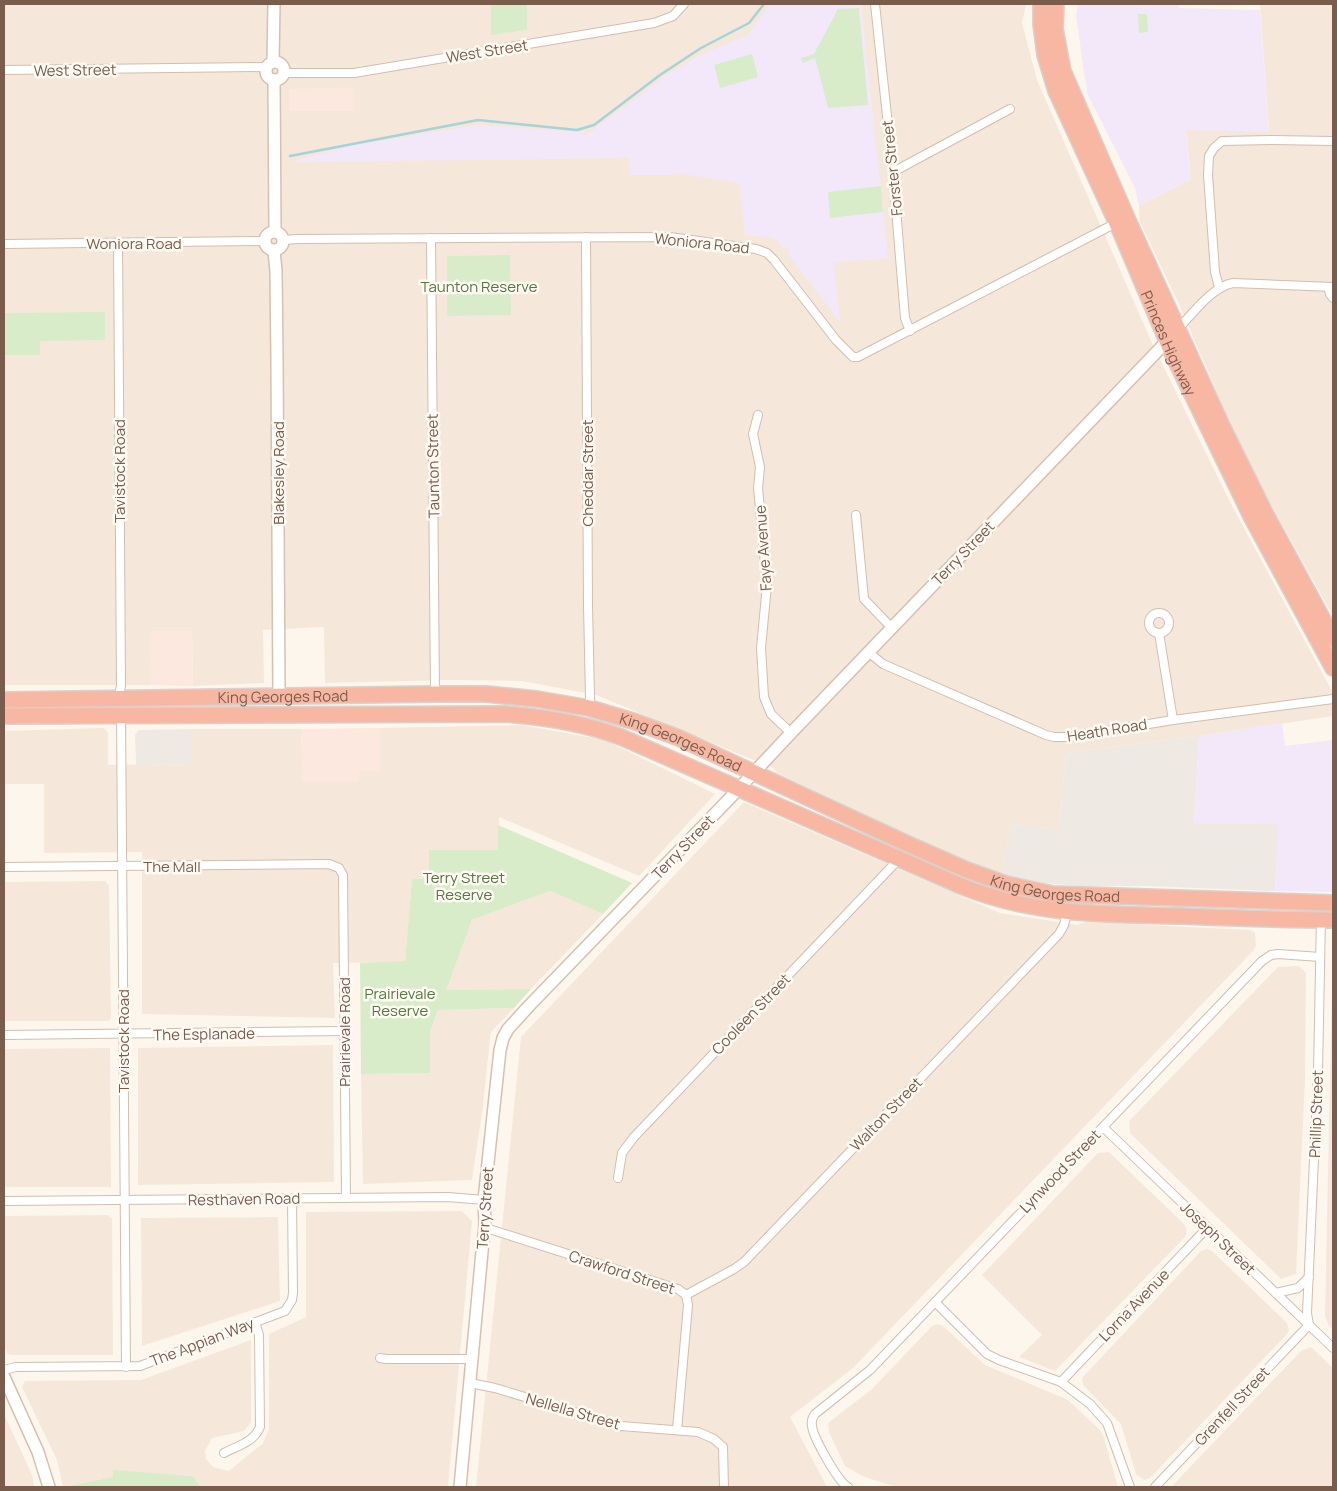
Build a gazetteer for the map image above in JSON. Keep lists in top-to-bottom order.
{
  "streets": {
    "highway": ["Princes Highway", "King Georges Road"],
    "street": [
      "West Street",
      "Forster Street",
      "Woniora Road",
      "Taunton Street",
      "Tavistock Road",
      "Blakesley Road",
      "Cheddar Street",
      "Faye Avenue",
      "Terry Street",
      "Heath Road",
      "The Mall",
      "Cooleen Street",
      "Prairievale Road",
      "The Esplanade",
      "Walton Street",
      "Phillip Street",
      "Lynwood Street",
      "Resthaven Road",
      "Joseph Street",
      "Crawford Street",
      "Lorna Avenue",
      "The Appian Way",
      "Grenfell Street",
      "Nellella Street"
    ]
  },
  "crossings": [
    ["Forster Street", "Woniora Road"],
    ["Woniora Road", "Princes Highway"],
    ["Woniora Road", "Taunton Street"],
    ["Woniora Road", "Tavistock Road"],
    ["Woniora Road", "Blakesley Road"],
    ["Woniora Road", "Cheddar Street"],
    ["Princes Highway", "Terry Street"],
    ["Taunton Street", "King Georges Road"],
    ["Tavistock Road", "King Georges Road"],
    ["Tavistock Road", "The Mall"],
    ["Tavistock Road", "The Esplanade"],
    ["Tavistock Road", "Resthaven Road"],
    ["Tavistock Road", "The Appian Way"],
    ["Blakesley Road", "King Georges Road"],
    ["Cheddar Street", "King Georges Road"],
    ["Faye Avenue", "Terry Street"],
    ["Terry Street", "King Georges Road"],
    ["Terry Street", "Heath Road"],
    ["Terry Street", "Resthaven Road"],
    ["Terry Street", "Crawford Street"],
    ["Terry Street", "Nellella Street"],
    ["King Georges Road", "Cooleen Street"],
    ["King Georges Road", "Walton Street"],
    ["King Georges Road", "Phillip Street"],
    ["The Mall", "Prairievale Road"],
    ["Prairievale Road", "The Esplanade"],
    ["Prairievale Road", "Resthaven Road"],
    ["Walton Street", "Crawford Street"],
    ["Phillip Street", "Lynwood Street"],
    ["Phillip Street", "Joseph Street"],
    ["Phillip Street", "Grenfell Street"],
    ["Lynwood Street", "Joseph Street"],
    ["Resthaven Road", "The Appian Way"],
    ["Joseph Street", "Lorna Avenue"],
    ["Joseph Street", "Grenfell Street"],
    ["Crawford Street", "Nellella Street"]
  ],
  "parks": ["Taunton Reserve", "Terry Street Reserve", "Prairievale Reserve"]
}
